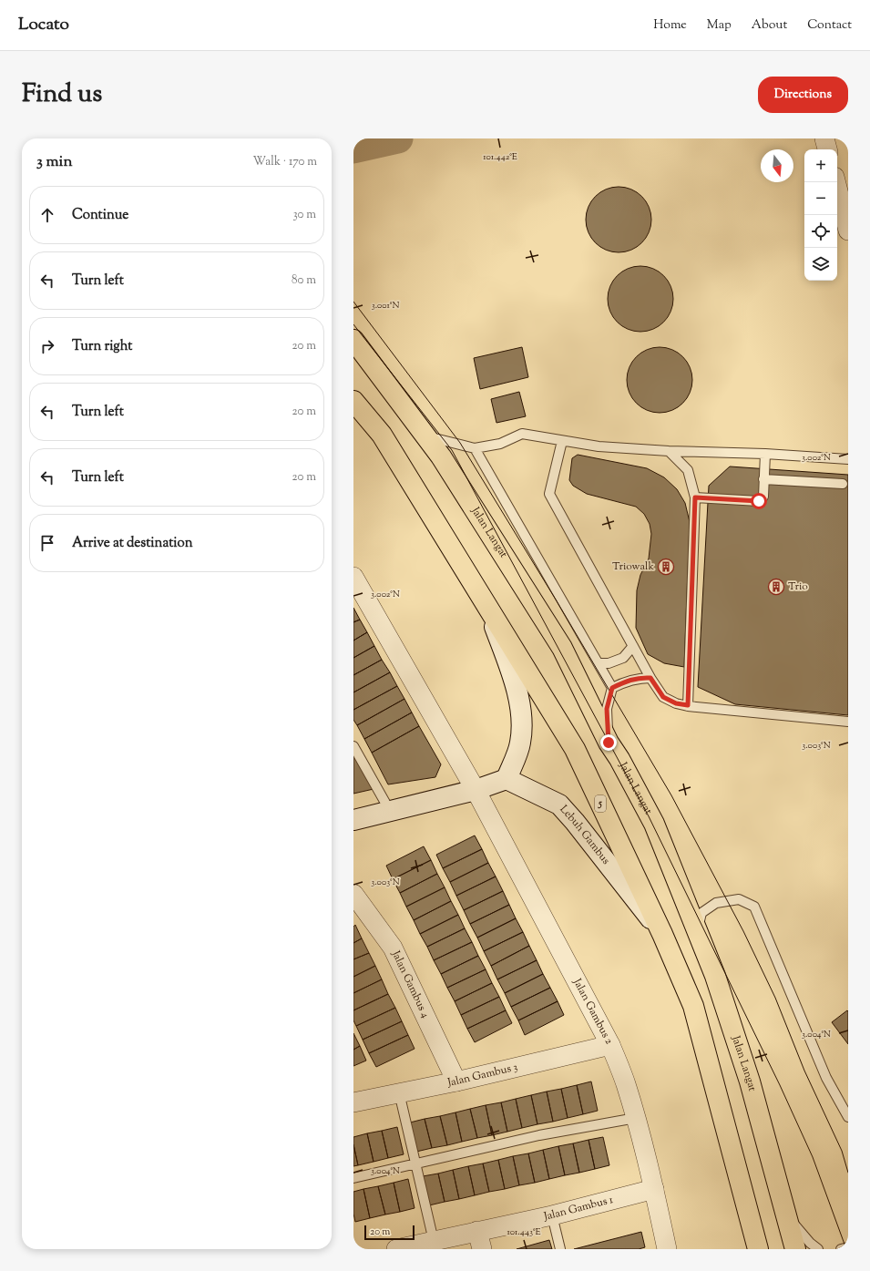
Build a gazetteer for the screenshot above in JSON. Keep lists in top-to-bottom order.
{
  "streets": {
    "highway": ["Jalan Langat", "5"],
    "street": [
      "Lebuh Gambus",
      "Jalan Gambus 4",
      "Jalan Gambus 2",
      "Jalan Gambus 3",
      "Jalan Gambus 1"
    ]
  },
  "crossings": [
    ["5", "Lebuh Gambus"],
    ["Jalan Gambus 4", "Jalan Gambus 3"],
    ["Jalan Gambus 2", "Jalan Gambus 3"],
    ["Jalan Gambus 2", "Jalan Gambus 1"]
  ],
  "places": {
    "building": ["Triowalk", "Trio"]
  },
  "scale_bar": "20 m",
  "north": "bottom",
  "page": {
    "header": "Locato",
    "nav": [
      "Home",
      "Map",
      "About",
      "Contact"
    ],
    "title": "Find us",
    "buttons": "Directions",
    "heading": ["3 min", "Walk · 170 m"],
    "map_buttons": ["+", "−"],
    "list": [
      ["Continue", "30 m"],
      ["Turn left", "80 m"],
      ["Turn right", "20 m"],
      ["Turn left", "20 m"],
      ["Turn left", "20 m"],
      "Arrive at destination"
    ],
    "scale": "20 m"
  },
  "coordinates": [
    "101.442°E",
    "3.001°N",
    "3.002°N",
    "3.003°N",
    "3.004°N",
    "101.443°E"
  ]
}
